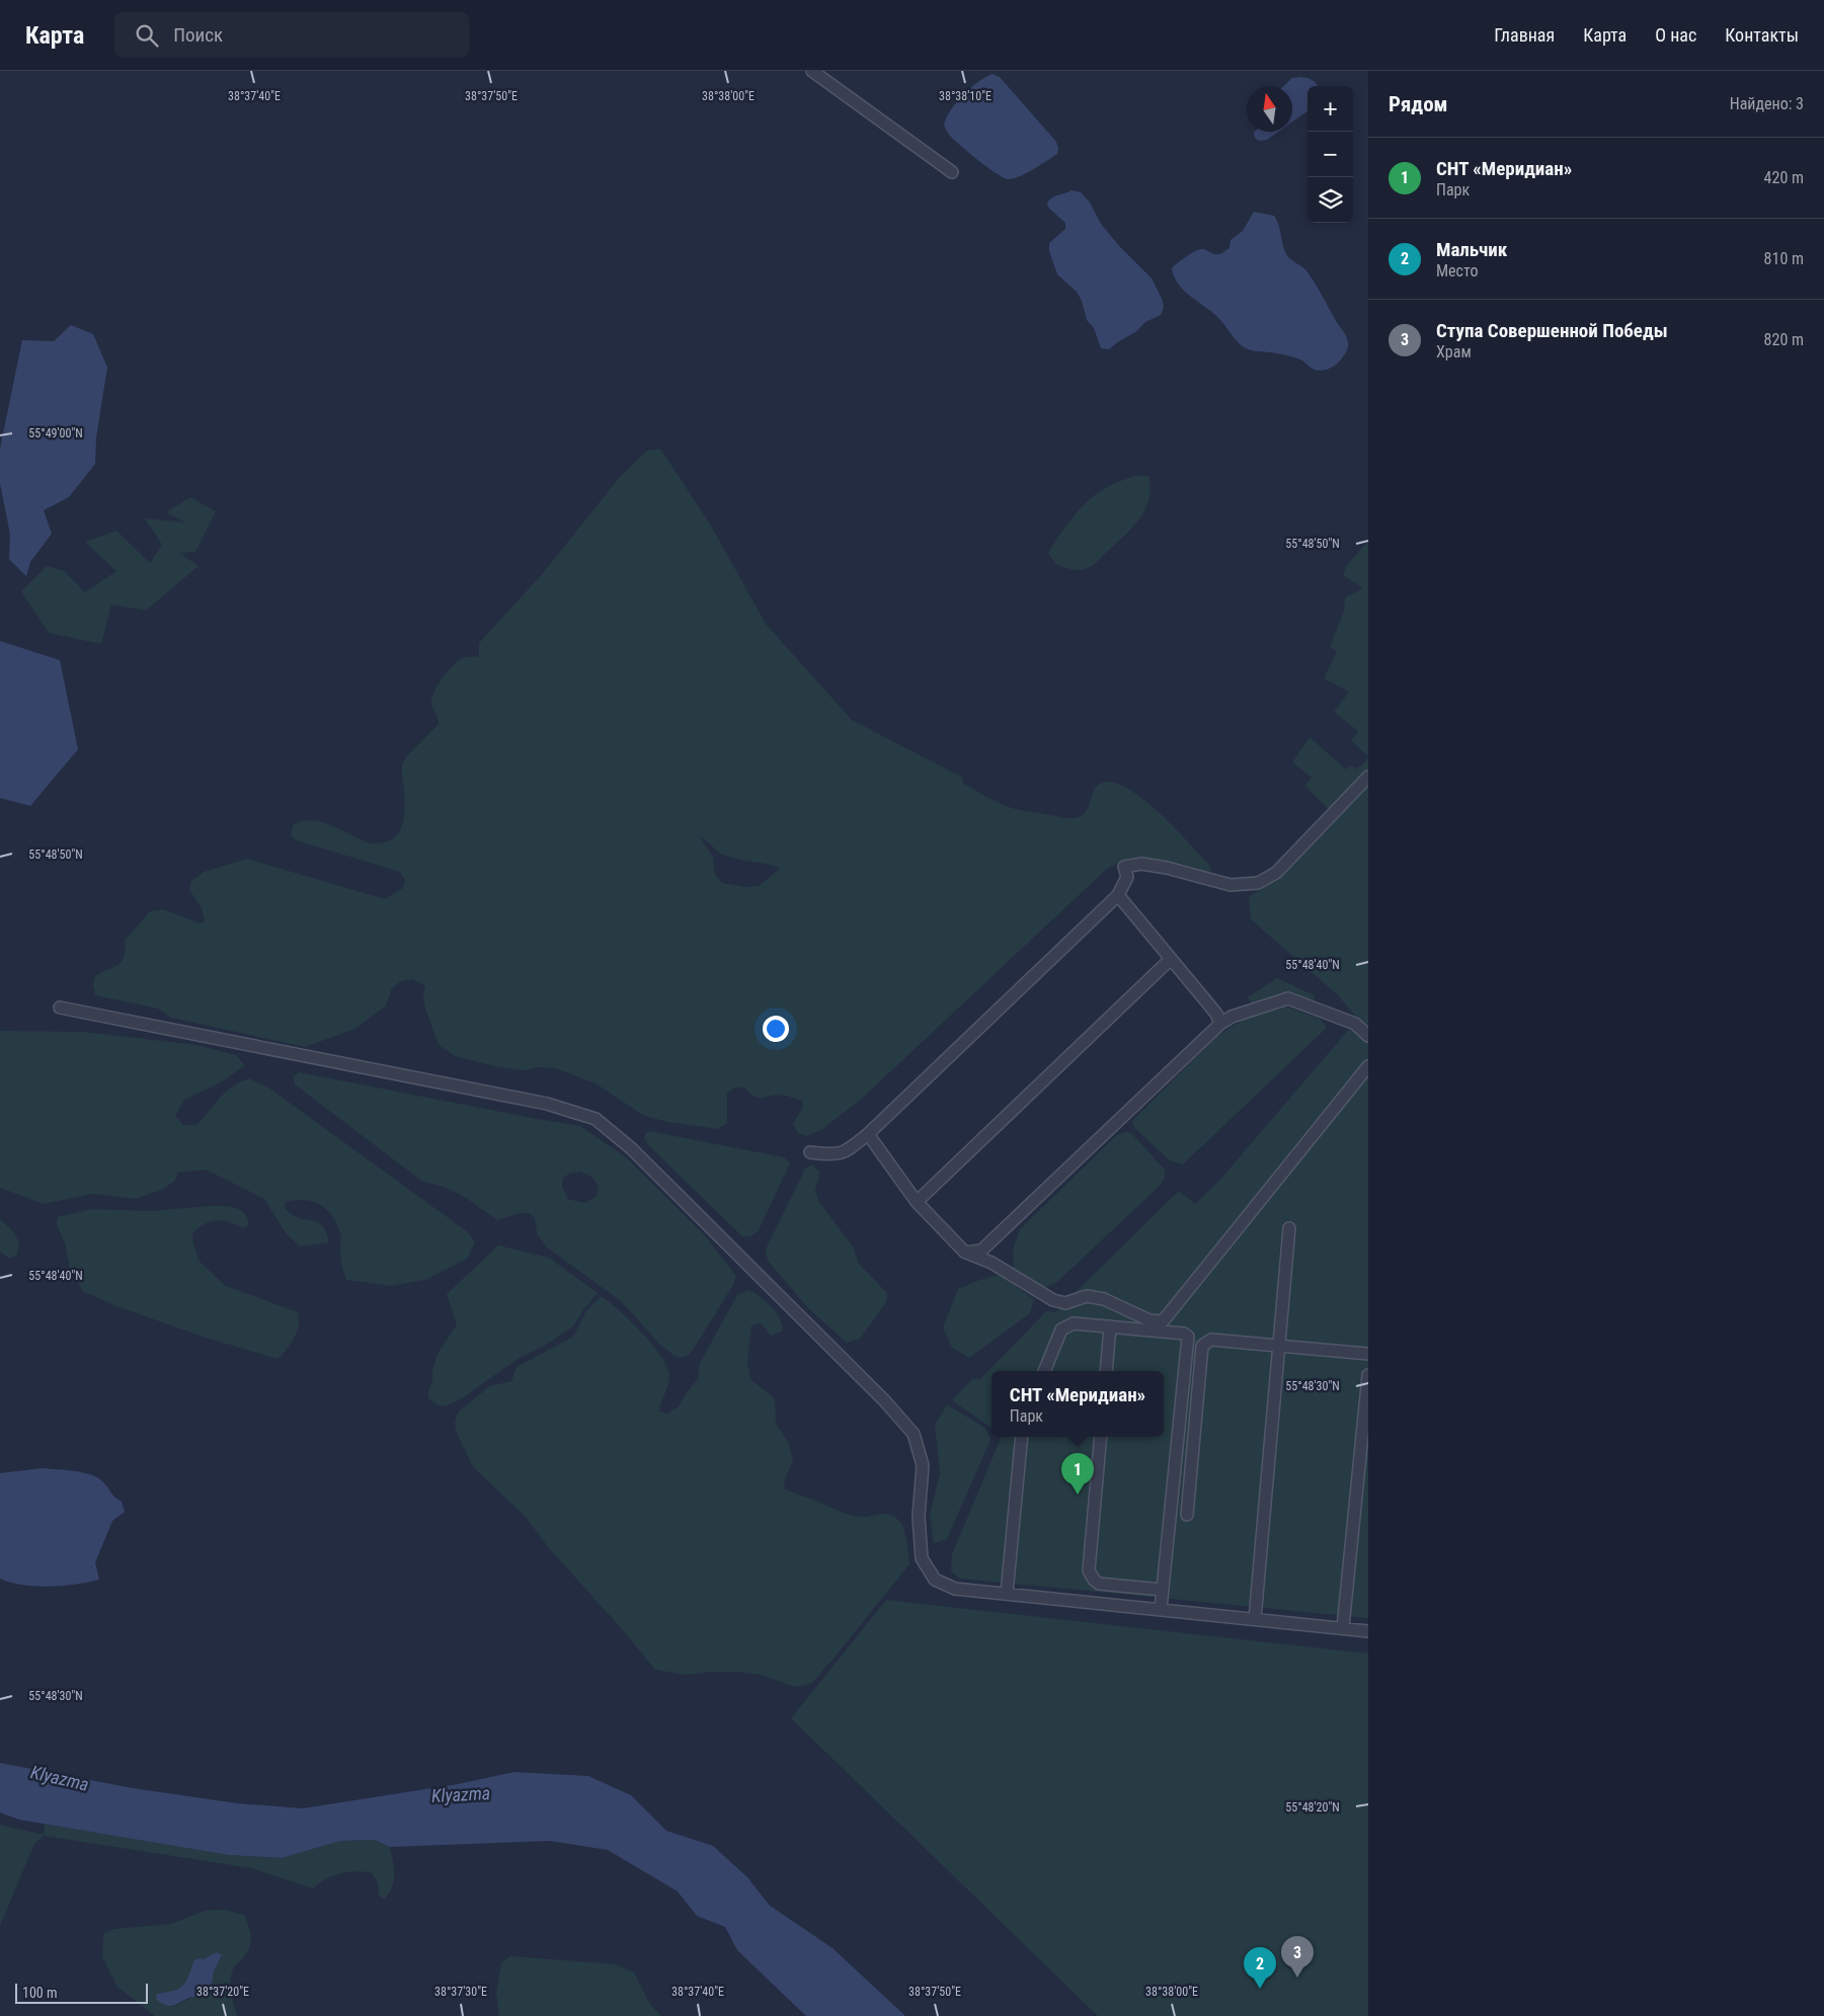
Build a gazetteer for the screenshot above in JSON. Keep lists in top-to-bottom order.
{
  "water": ["Klyazma"],
  "scale_bar": "100 m",
  "north": "top",
  "page": {
    "header": "Карта",
    "search": "Поиск",
    "nav": [
      "Главная",
      "Карта",
      "О нас",
      "Контакты"
    ],
    "heading": ["Рядом", "Найдено: 3"],
    "map_buttons": ["+", "−"],
    "list": [
      {
        "mark": "1",
        "name": "СНТ «Меридиан»",
        "note": "Парк",
        "value": "420 m"
      },
      {
        "mark": "2",
        "name": "Мальчик",
        "note": "Место",
        "value": "810 m"
      },
      {
        "mark": "3",
        "name": "Ступа Совершенной Победы",
        "note": "Храм",
        "value": "820 m"
      }
    ],
    "popup": ["СНТ «Меридиан»", "Парк"],
    "pins": ["1", "3", "2"],
    "scale": "100 m"
  },
  "coordinates": [
    "38°37'40\"E",
    "38°37'50\"E",
    "38°38'00\"E",
    "38°38'10\"E",
    "55°49'00\"N",
    "55°48'50\"N",
    "55°48'40\"N",
    "55°48'30\"N",
    "55°48'20\"N",
    "38°37'20\"E",
    "38°37'30\"E"
  ]
}
